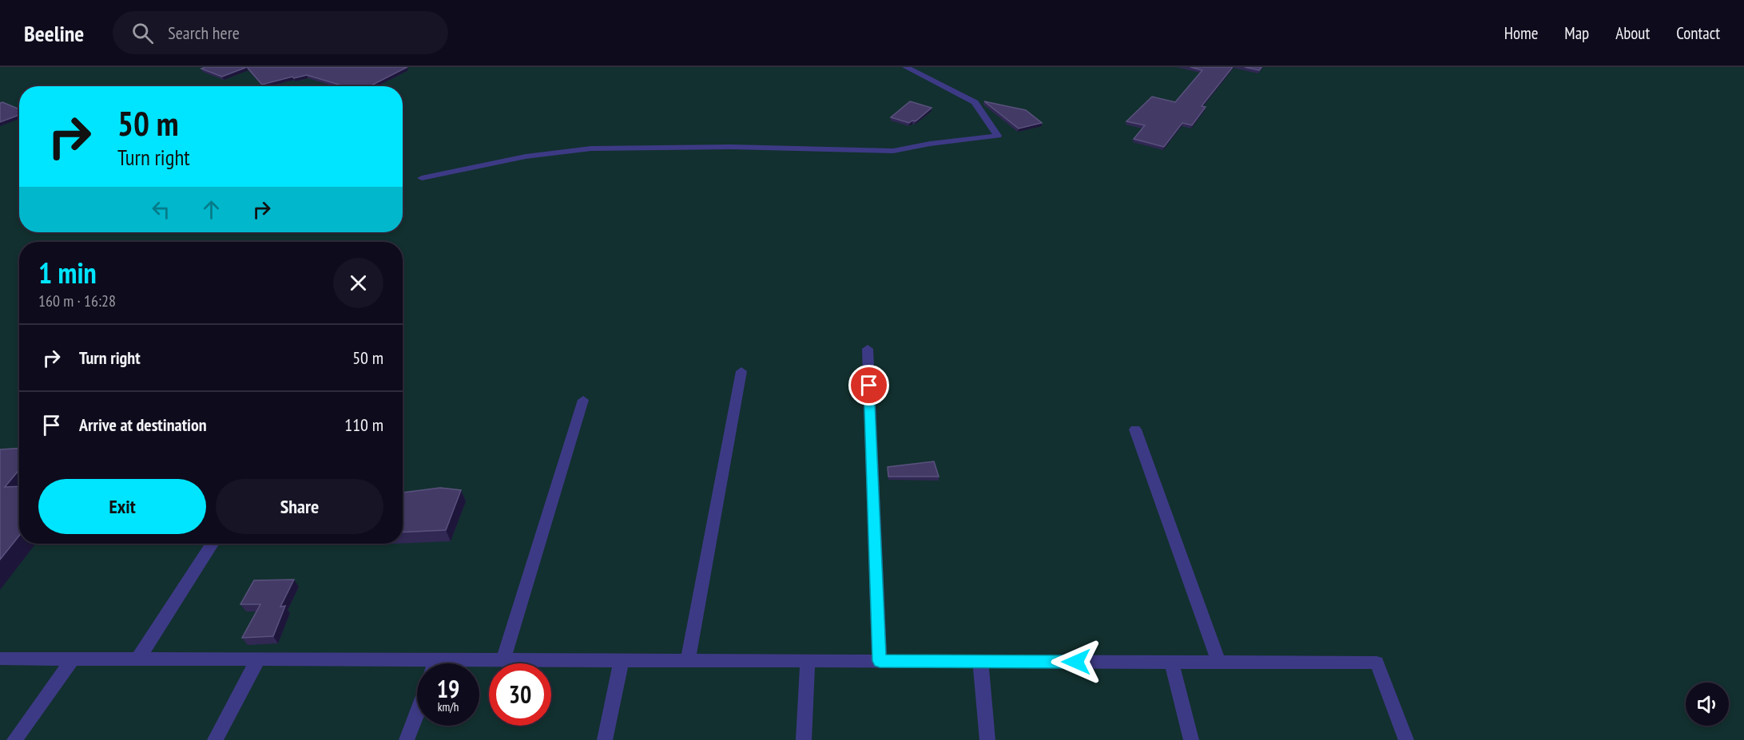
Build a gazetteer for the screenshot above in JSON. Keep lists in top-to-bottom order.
{
  "page": {
    "header": "Beeline",
    "search": "Search here",
    "nav": [
      "Home",
      "Map",
      "About",
      "Contact"
    ],
    "turn": ["50 m", "Turn right"],
    "heading": ["1 min", "160 m · 16:28"],
    "list": [
      {
        "name": "Turn right",
        "value": "50 m"
      },
      {
        "name": "Arrive at destination",
        "value": "110 m"
      }
    ],
    "buttons": ["Exit", "Share"],
    "speed": "19 km/h",
    "limit": "30"
  }
}
